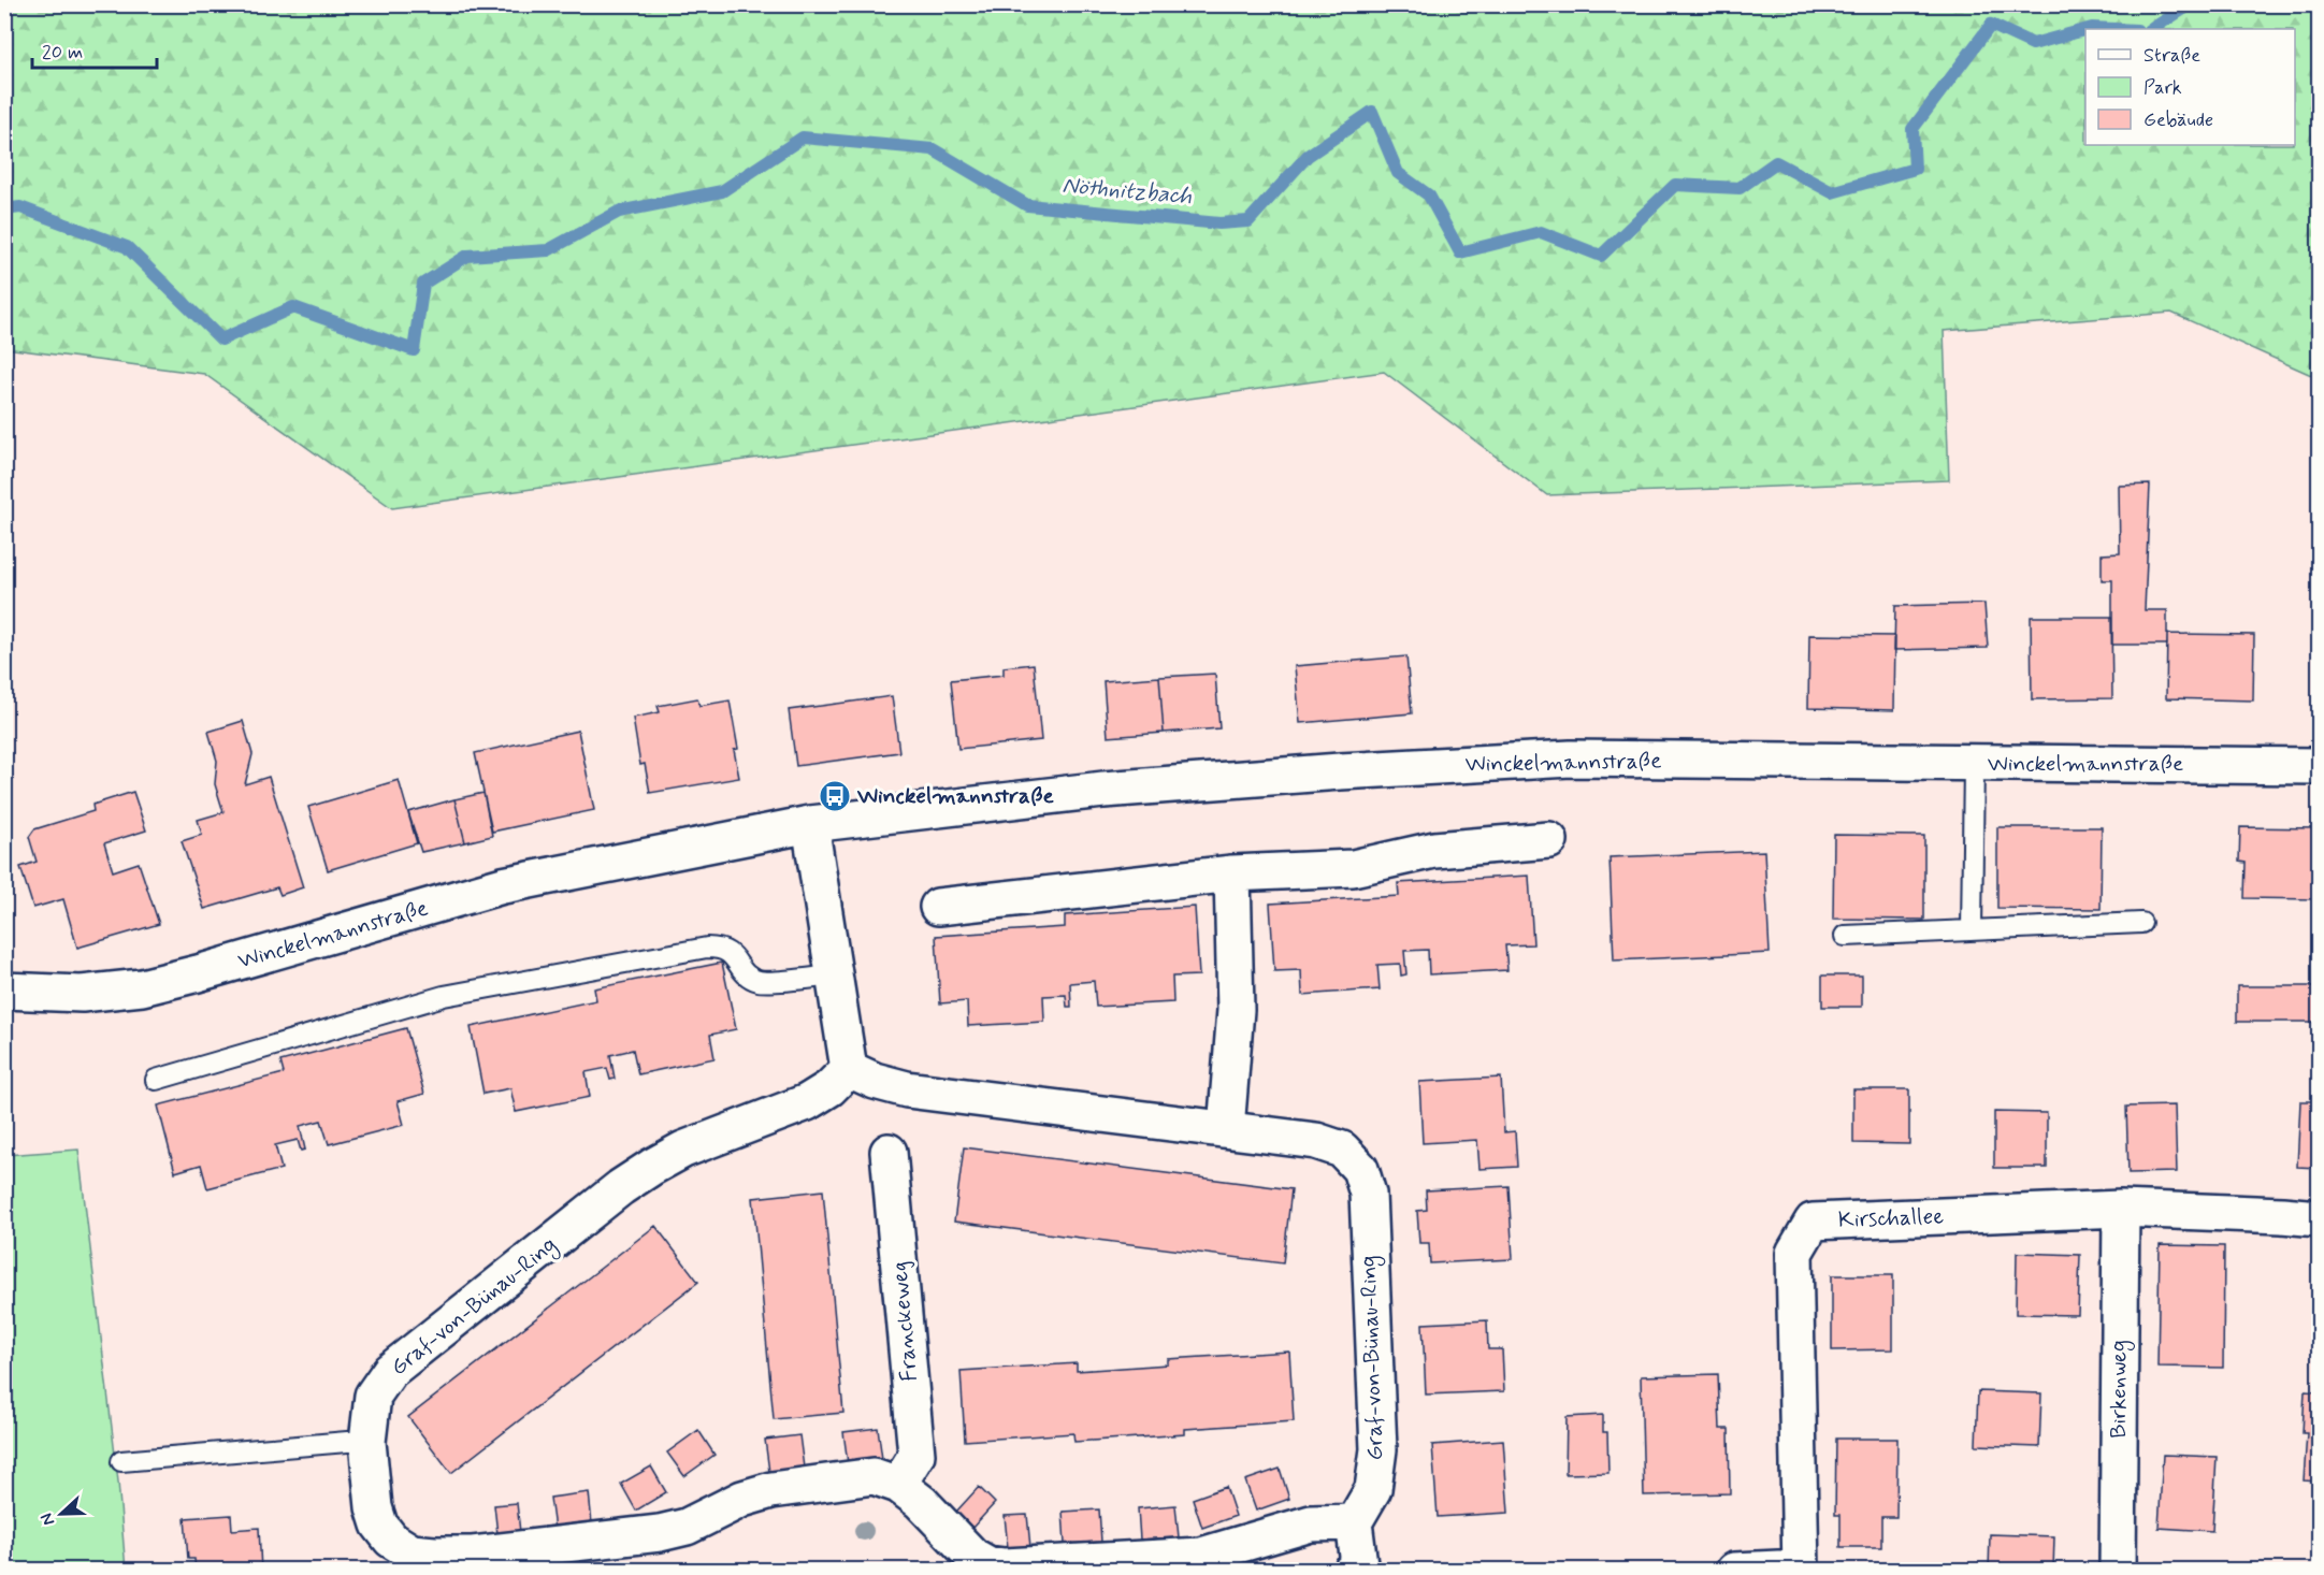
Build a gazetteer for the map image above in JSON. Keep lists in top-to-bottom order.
{
  "streets": {
    "street": [
      "Winckelmannstraße",
      "Kirschallee",
      "Graf-von-Bünau-Ring",
      "Franckeweg",
      "Birkenweg"
    ]
  },
  "crossings": [
    ["Kirschallee", "Birkenweg"],
    ["Graf-von-Bünau-Ring", "Franckeweg"]
  ],
  "water": ["Nöthnitzbach"],
  "places": {
    "bus stop": ["Winckelmannstraße"]
  },
  "legend": ["Straße", "Park", "Gebäude"],
  "scale_bar": "20 m",
  "north": "left"
}
